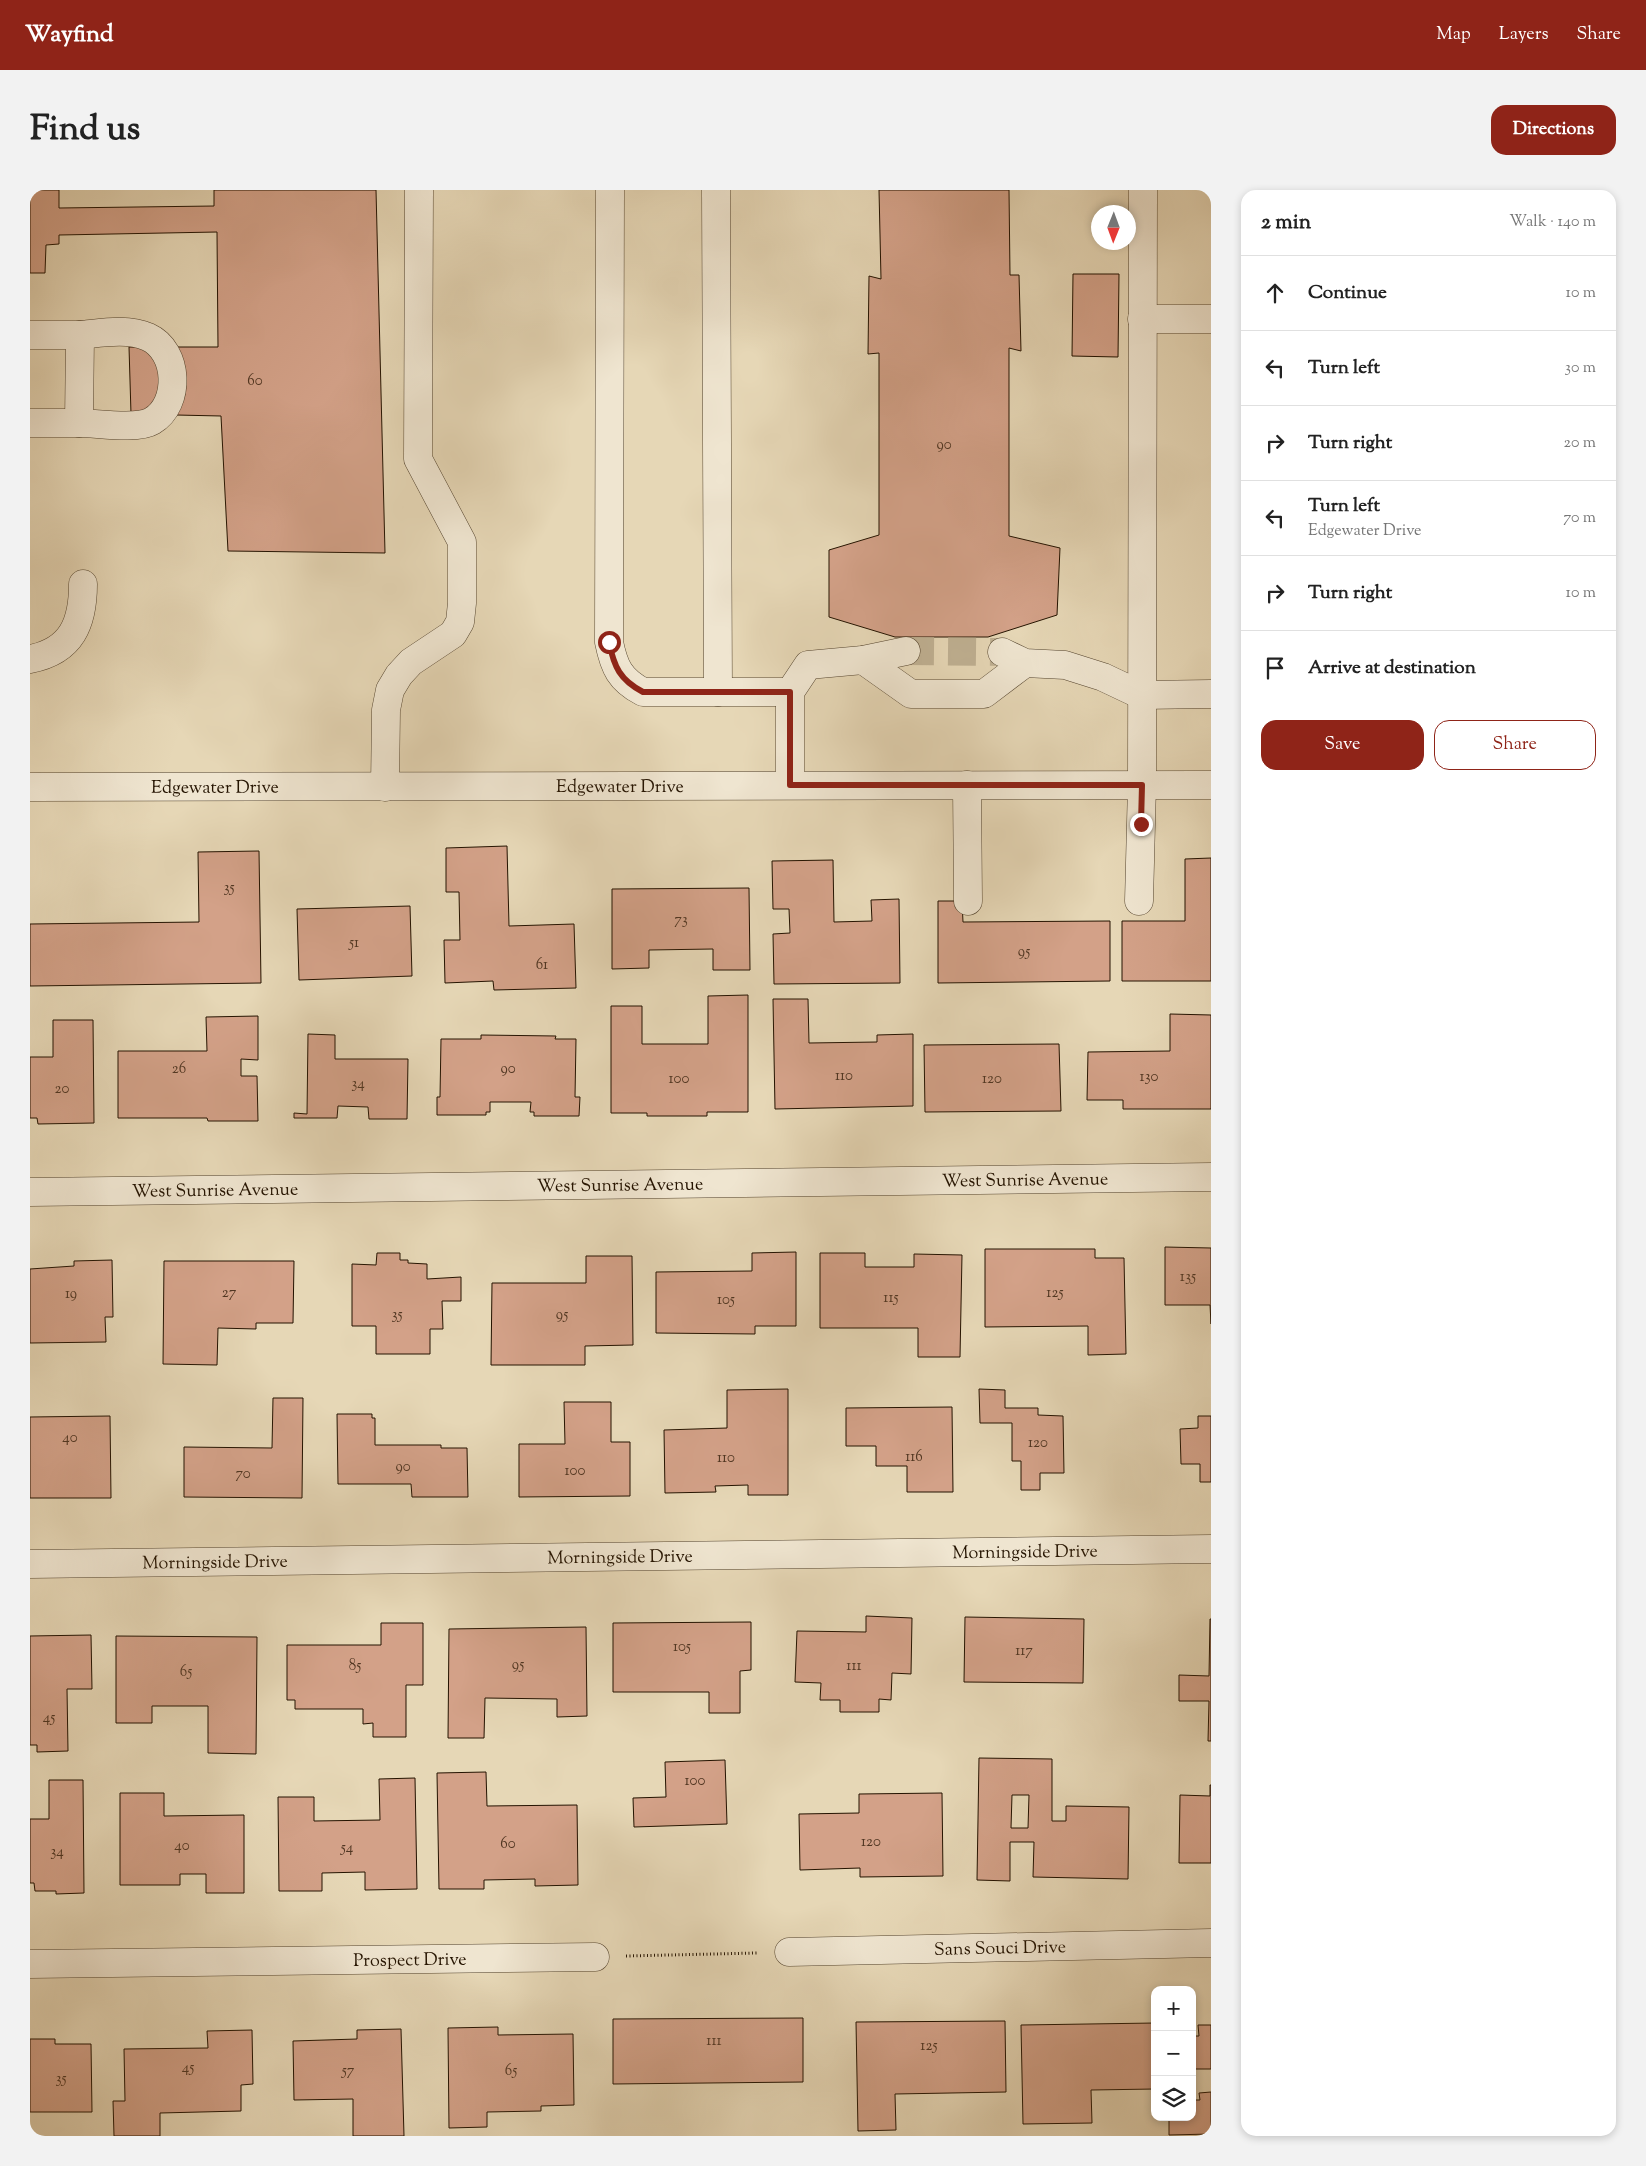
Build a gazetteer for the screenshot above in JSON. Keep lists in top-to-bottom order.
{
  "streets": {
    "street": [
      "Edgewater Drive",
      "West Sunrise Avenue",
      "Morningside Drive",
      "Sans Souci Drive",
      "Prospect Drive"
    ]
  },
  "house_numbers": [
    "60",
    "90",
    "35",
    "73",
    "51",
    "95",
    "61",
    "26",
    "90",
    "110",
    "130",
    "100",
    "120",
    "34",
    "20",
    "135",
    "27",
    "125",
    "19",
    "115",
    "105",
    "35",
    "95",
    "40",
    "120",
    "116",
    "110",
    "90",
    "100",
    "70",
    "105",
    "117",
    "95",
    "85",
    "111",
    "65",
    "45",
    "100",
    "120",
    "60",
    "40",
    "54",
    "34",
    "111",
    "125",
    "45",
    "57",
    "65",
    "35"
  ],
  "north": "bottom",
  "page": {
    "header": "Wayfind",
    "nav": ["Map", "Layers", "Share"],
    "title": "Find us",
    "buttons": [
      "Directions",
      ["Save", "Share"]
    ],
    "heading": ["2 min", "Walk · 140 m"],
    "list": [
      ["Continue", "10 m"],
      ["Turn left", "30 m"],
      ["Turn right", "20 m"],
      ["Turn left", "Edgewater Drive", "70 m"],
      ["Turn right", "10 m"],
      "Arrive at destination"
    ],
    "map_buttons": ["+", "−"]
  }
}
